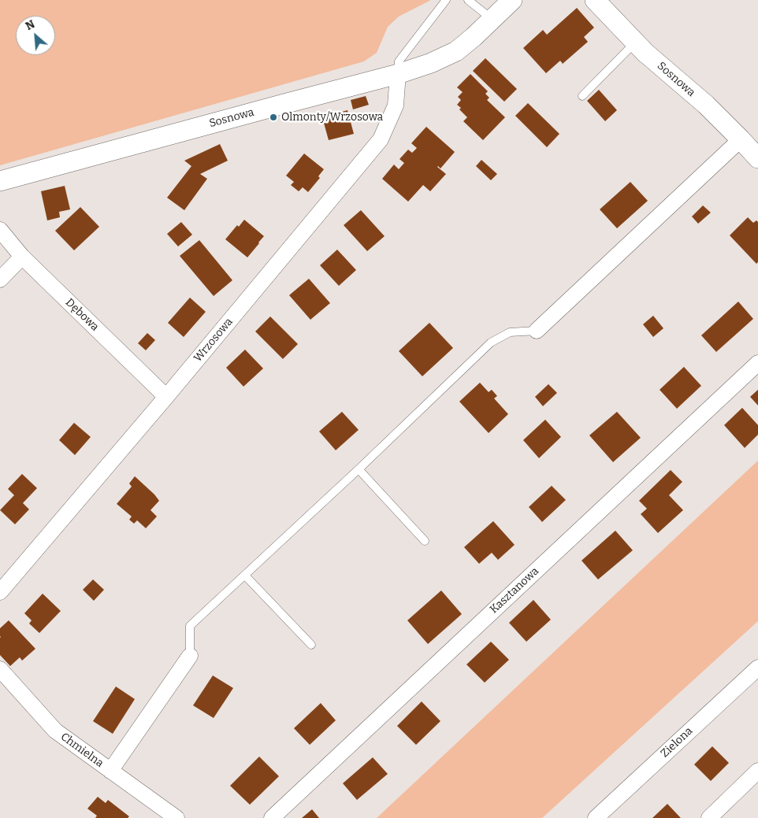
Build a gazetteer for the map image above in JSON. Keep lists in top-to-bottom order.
{
  "streets": {
    "street": [
      "Sosnowa",
      "Dębowa",
      "Wrzosowa",
      "Kasztanowa",
      "Zielona",
      "Chmielna"
    ]
  },
  "crossings": [
    ["Sosnowa", "Wrzosowa"],
    ["Dębowa", "Wrzosowa"]
  ],
  "places": ["Olmonty/Wrzosowa"],
  "north": "top left"
}
